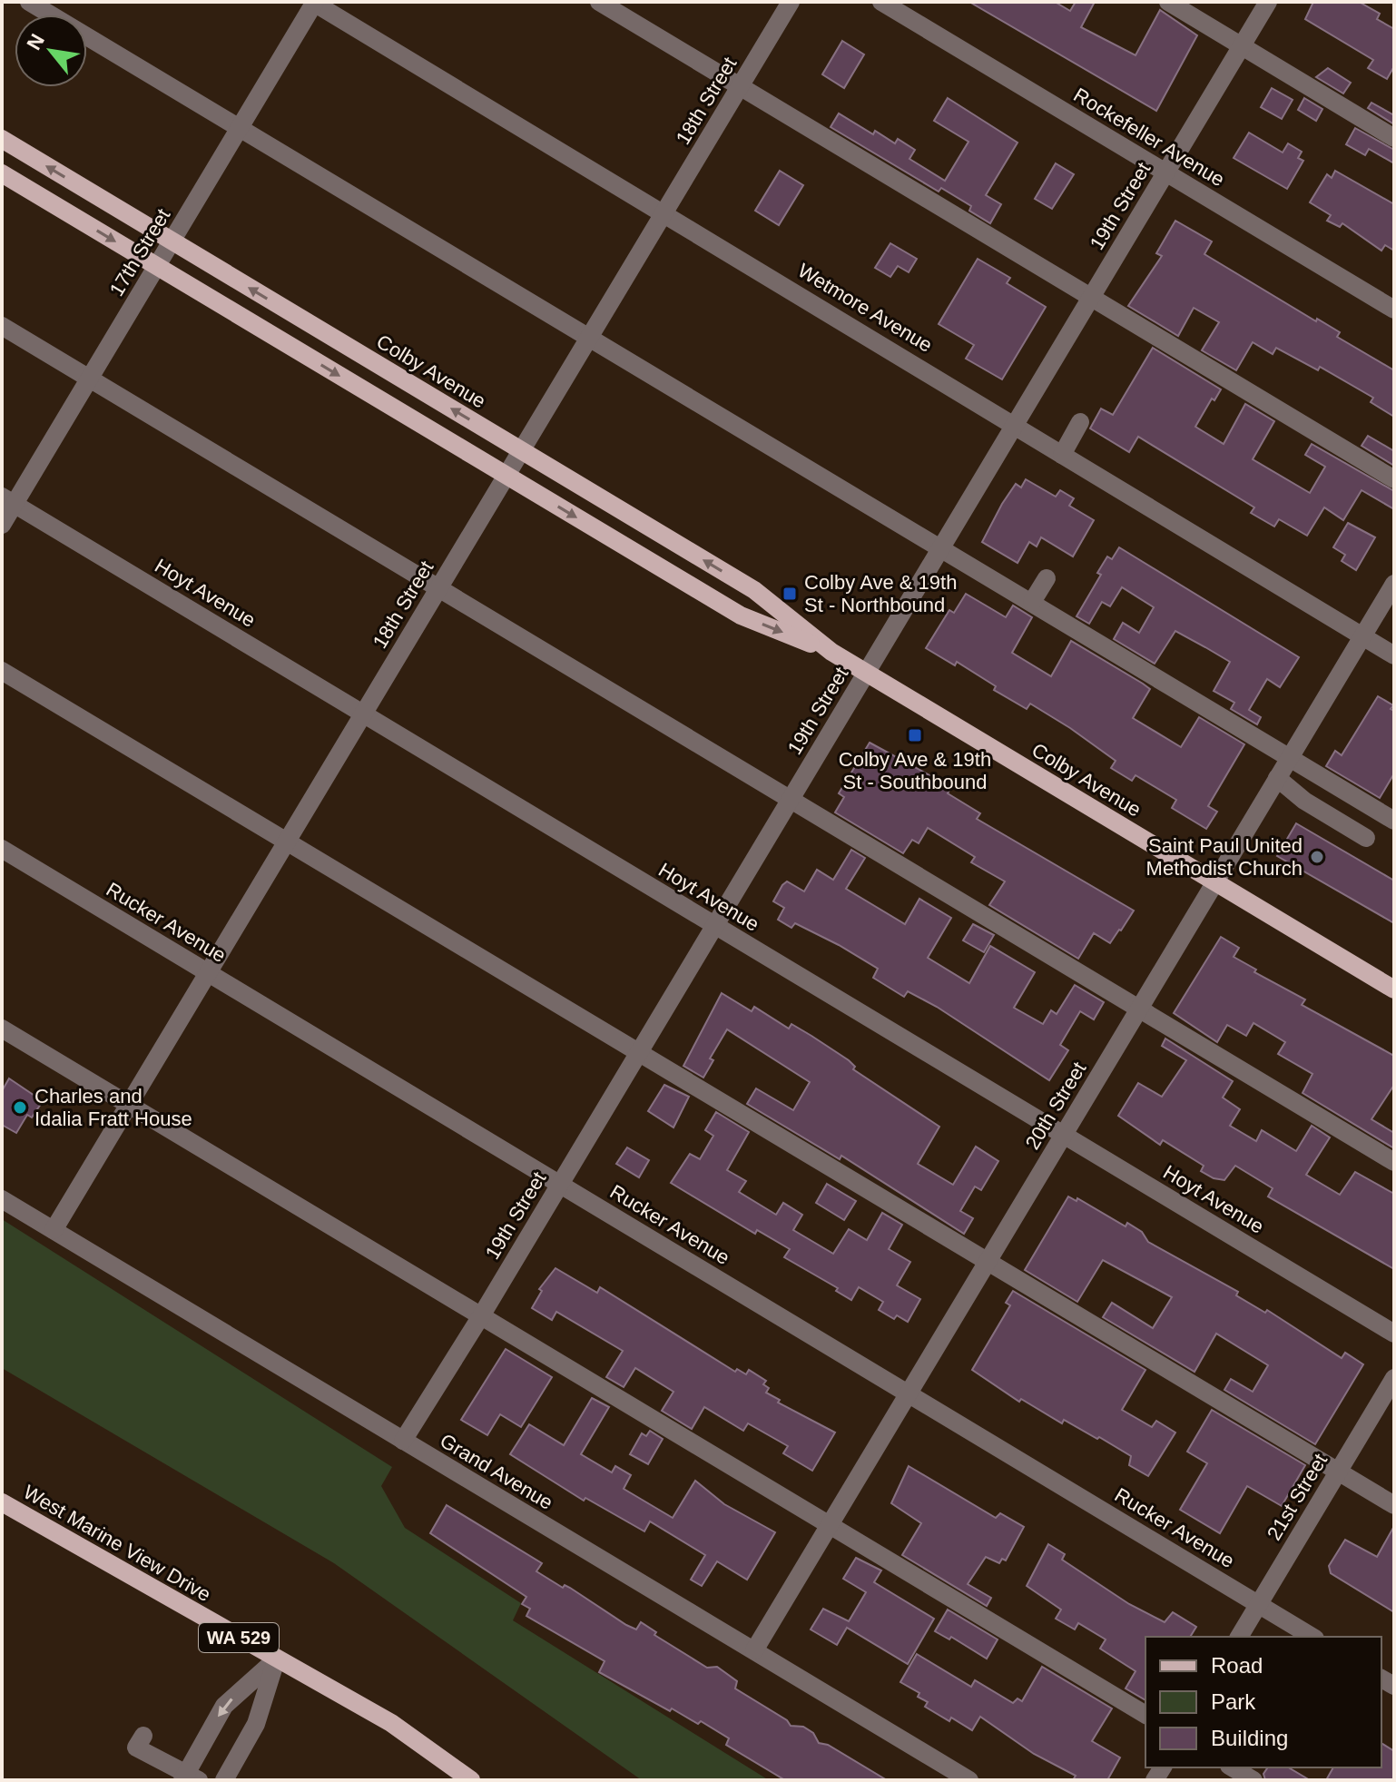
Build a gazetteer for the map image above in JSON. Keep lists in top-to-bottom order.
{
  "streets": {
    "main road": ["Colby Avenue", "West Marine View Drive", "WA 529"],
    "street": [
      "18th Street",
      "Rockefeller Avenue",
      "19th Street",
      "17th Street",
      "Wetmore Avenue",
      "Hoyt Avenue",
      "Rucker Avenue",
      "20th Street",
      "Grand Avenue",
      "21st Street"
    ]
  },
  "crossings": [
    ["18th Street", "Wetmore Avenue"],
    ["18th Street", "Colby Avenue"],
    ["18th Street", "Hoyt Avenue"],
    ["18th Street", "Rucker Avenue"],
    ["18th Street", "Grand Avenue"],
    ["Rockefeller Avenue", "19th Street"],
    ["19th Street", "Wetmore Avenue"],
    ["19th Street", "Colby Avenue"],
    ["19th Street", "Hoyt Avenue"],
    ["19th Street", "Rucker Avenue"],
    ["19th Street", "Grand Avenue"],
    ["17th Street", "Wetmore Avenue"],
    ["17th Street", "Colby Avenue"],
    ["17th Street", "Hoyt Avenue"],
    ["Wetmore Avenue", "20th Street"],
    ["Colby Avenue", "20th Street"],
    ["Hoyt Avenue", "20th Street"],
    ["Rucker Avenue", "20th Street"],
    ["Rucker Avenue", "21st Street"],
    ["20th Street", "Grand Avenue"]
  ],
  "places": {
    "transit": ["Colby Ave & 19th St - Northbound", "Colby Ave & 19th St - Southbound"],
    "other": ["Saint Paul United Methodist Church", "Charles and Idalia Fratt House"]
  },
  "legend": ["Road", "Park", "Building"],
  "north": "top left"
}
